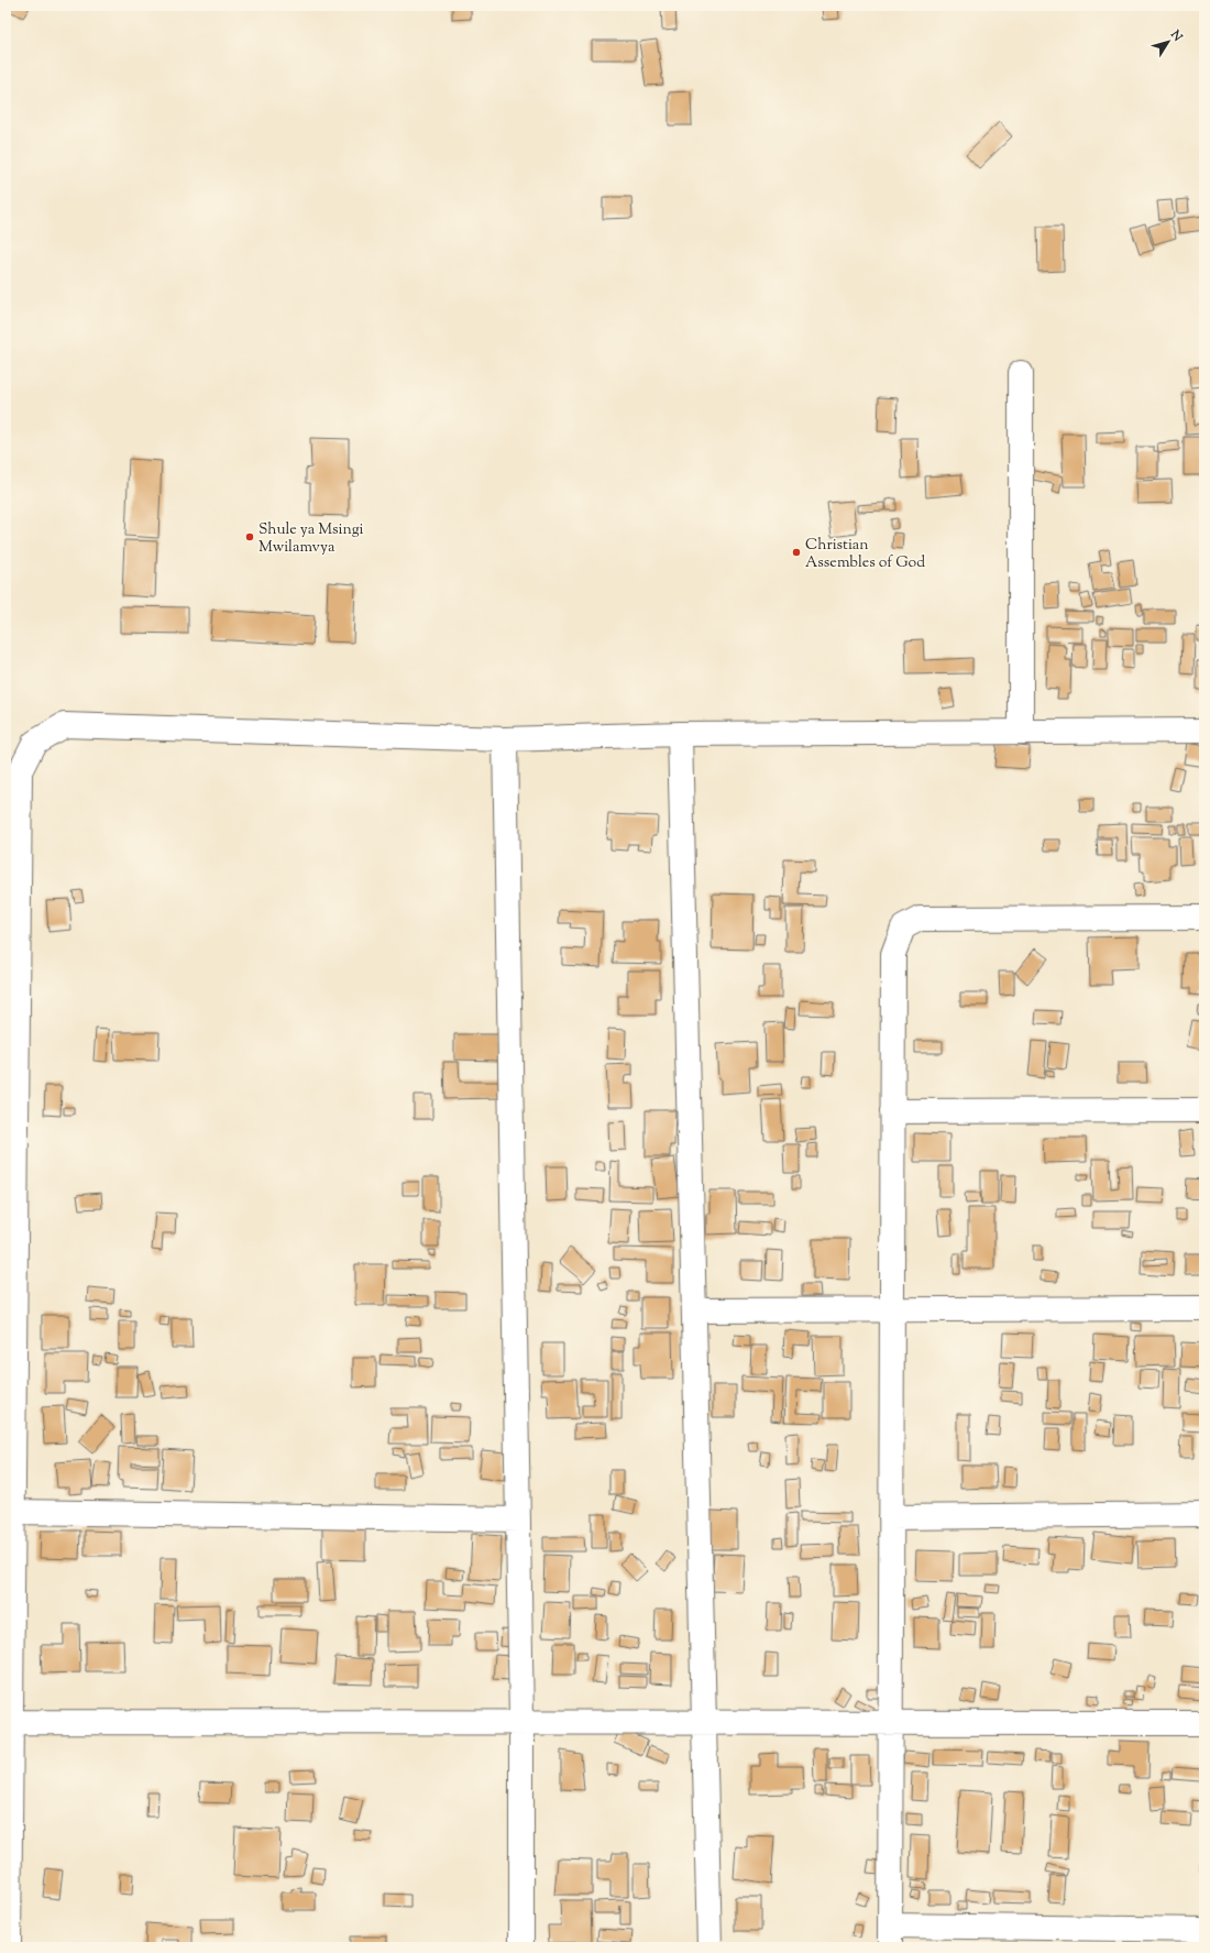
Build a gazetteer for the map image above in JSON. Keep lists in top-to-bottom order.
{
  "places": ["Shule ya Msingi Mwilamvya", "Christian Assembles of God"],
  "north": "top right"
}
